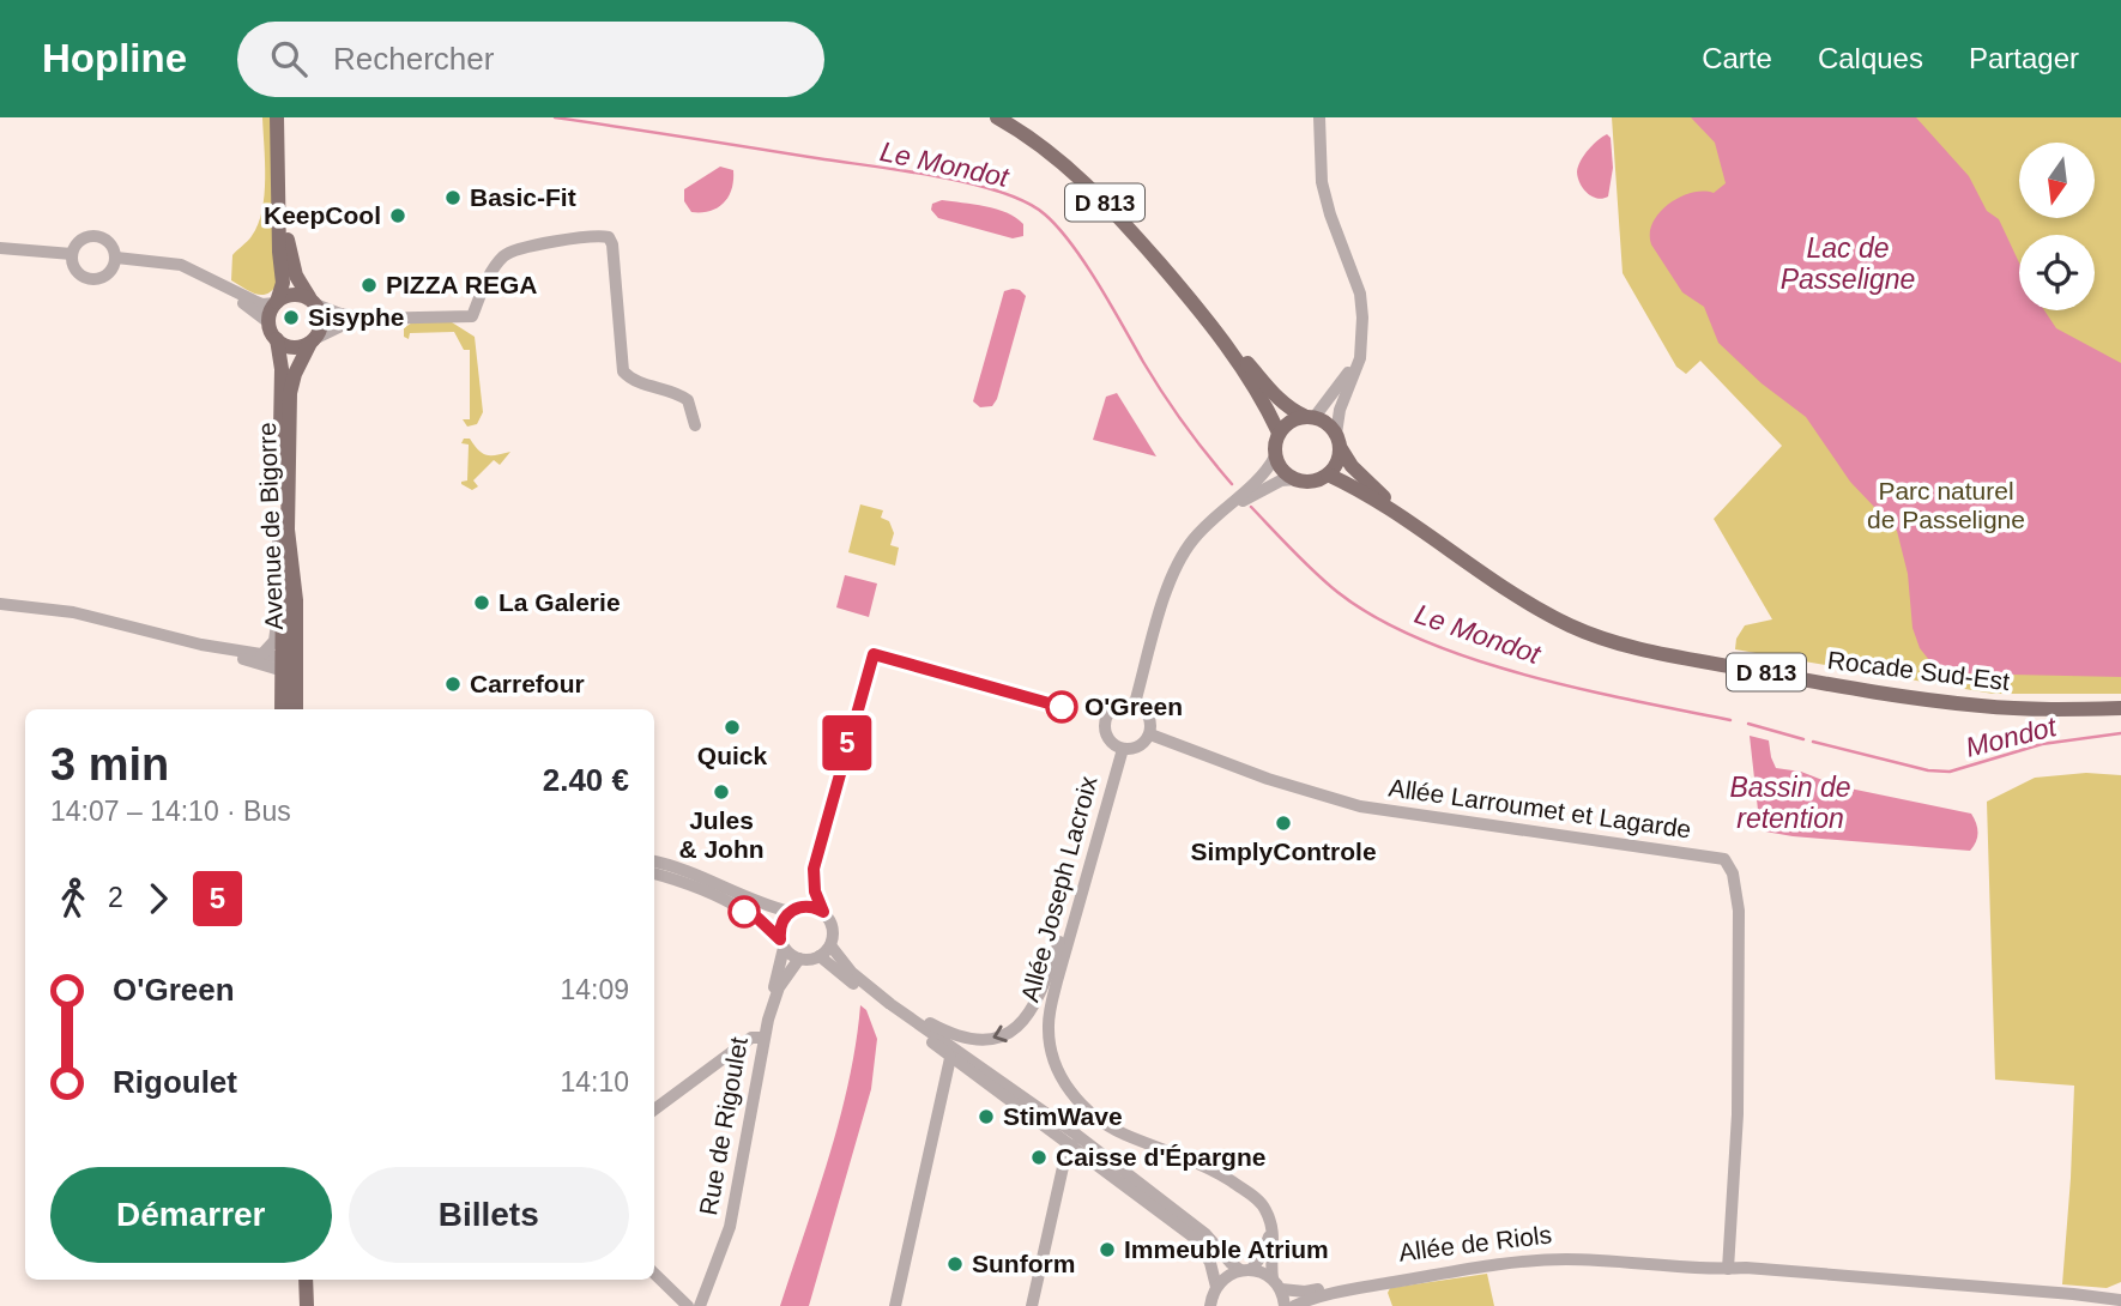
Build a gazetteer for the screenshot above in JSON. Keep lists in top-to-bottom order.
{
  "streets": {
    "main road": ["D 813", "Avenue de Bigorre", "Rocade Sud-Est"],
    "street": [
      "Allée Larroumet et Lagarde",
      "Allée Joseph Lacroix",
      "Rue de Rigoulet",
      "Allée de Riols"
    ]
  },
  "crossings": [
    ["D 813", "Rocade Sud-Est"],
    ["Allée Larroumet et Lagarde", "Allée Joseph Lacroix"],
    ["Allée Larroumet et Lagarde", "Allée de Riols"]
  ],
  "water": [
    "Le Mondot",
    "Lac de Passeligne",
    "Mondot",
    "Bassin de retention"
  ],
  "parks": ["Parc naturel de Passeligne"],
  "places": [
    "Basic-Fit",
    "KeepCool",
    "PIZZA REGA",
    "Sisyphe",
    "La Galerie",
    "Carrefour",
    "O'Green",
    "Quick",
    "Jules & John",
    "SimplyControle",
    "StimWave",
    "Caisse d'Épargne",
    "Immeuble Atrium",
    "Sunform"
  ],
  "lines": ["bus line 5"],
  "north": "bottom",
  "page": {
    "header": "Hopline",
    "search": "Rechercher",
    "nav": ["Carte", "Calques", "Partager"],
    "on_map": "5",
    "heading": ["3 min", "14:07 – 14:10 · Bus", "2.40 €"],
    "legs": ["2", "5"],
    "list": [
      {
        "name": "O'Green",
        "value": "14:09"
      },
      {
        "name": "Rigoulet",
        "value": "14:10"
      }
    ],
    "buttons": ["Démarrer", "Billets"]
  }
}
